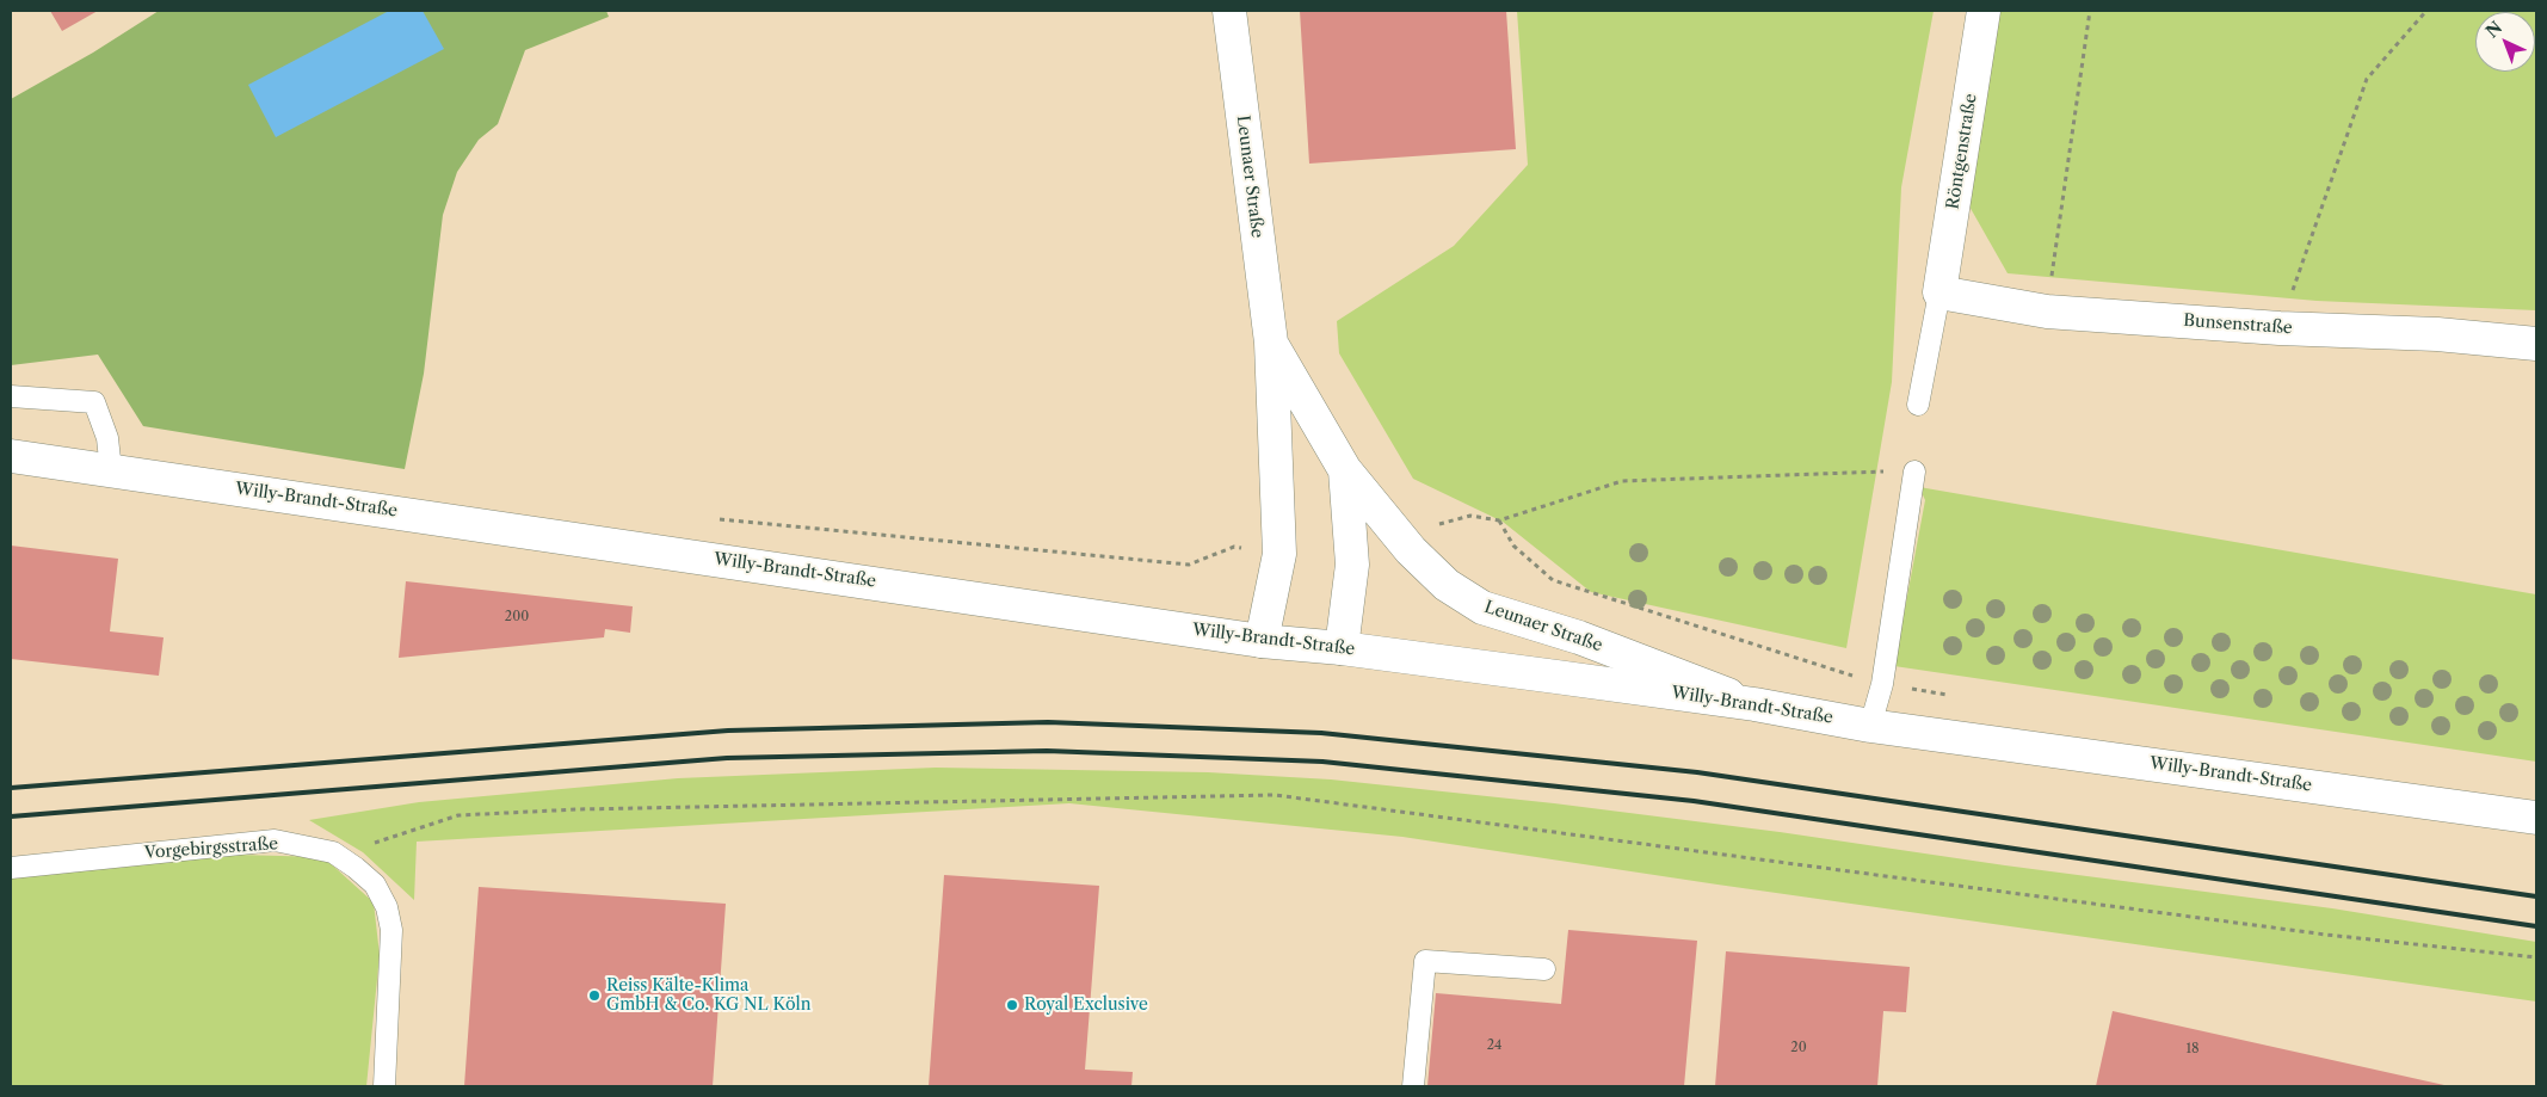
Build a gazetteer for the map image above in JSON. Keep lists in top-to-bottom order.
{
  "streets": {
    "main road": [
      "Röntgenstraße",
      "Leunaer Straße",
      "Bunsenstraße",
      "Willy-Brandt-Straße"
    ],
    "lane": ["Vorgebirgsstraße"]
  },
  "crossings": [
    ["Röntgenstraße", "Bunsenstraße"],
    ["Leunaer Straße", "Willy-Brandt-Straße"]
  ],
  "places": ["Reiss Kälte-Klima GmbH & Co. KG NL Köln", "Royal Exclusive"],
  "house_numbers": [
    "200",
    "24",
    "20",
    "18"
  ],
  "north": "top left"
}
